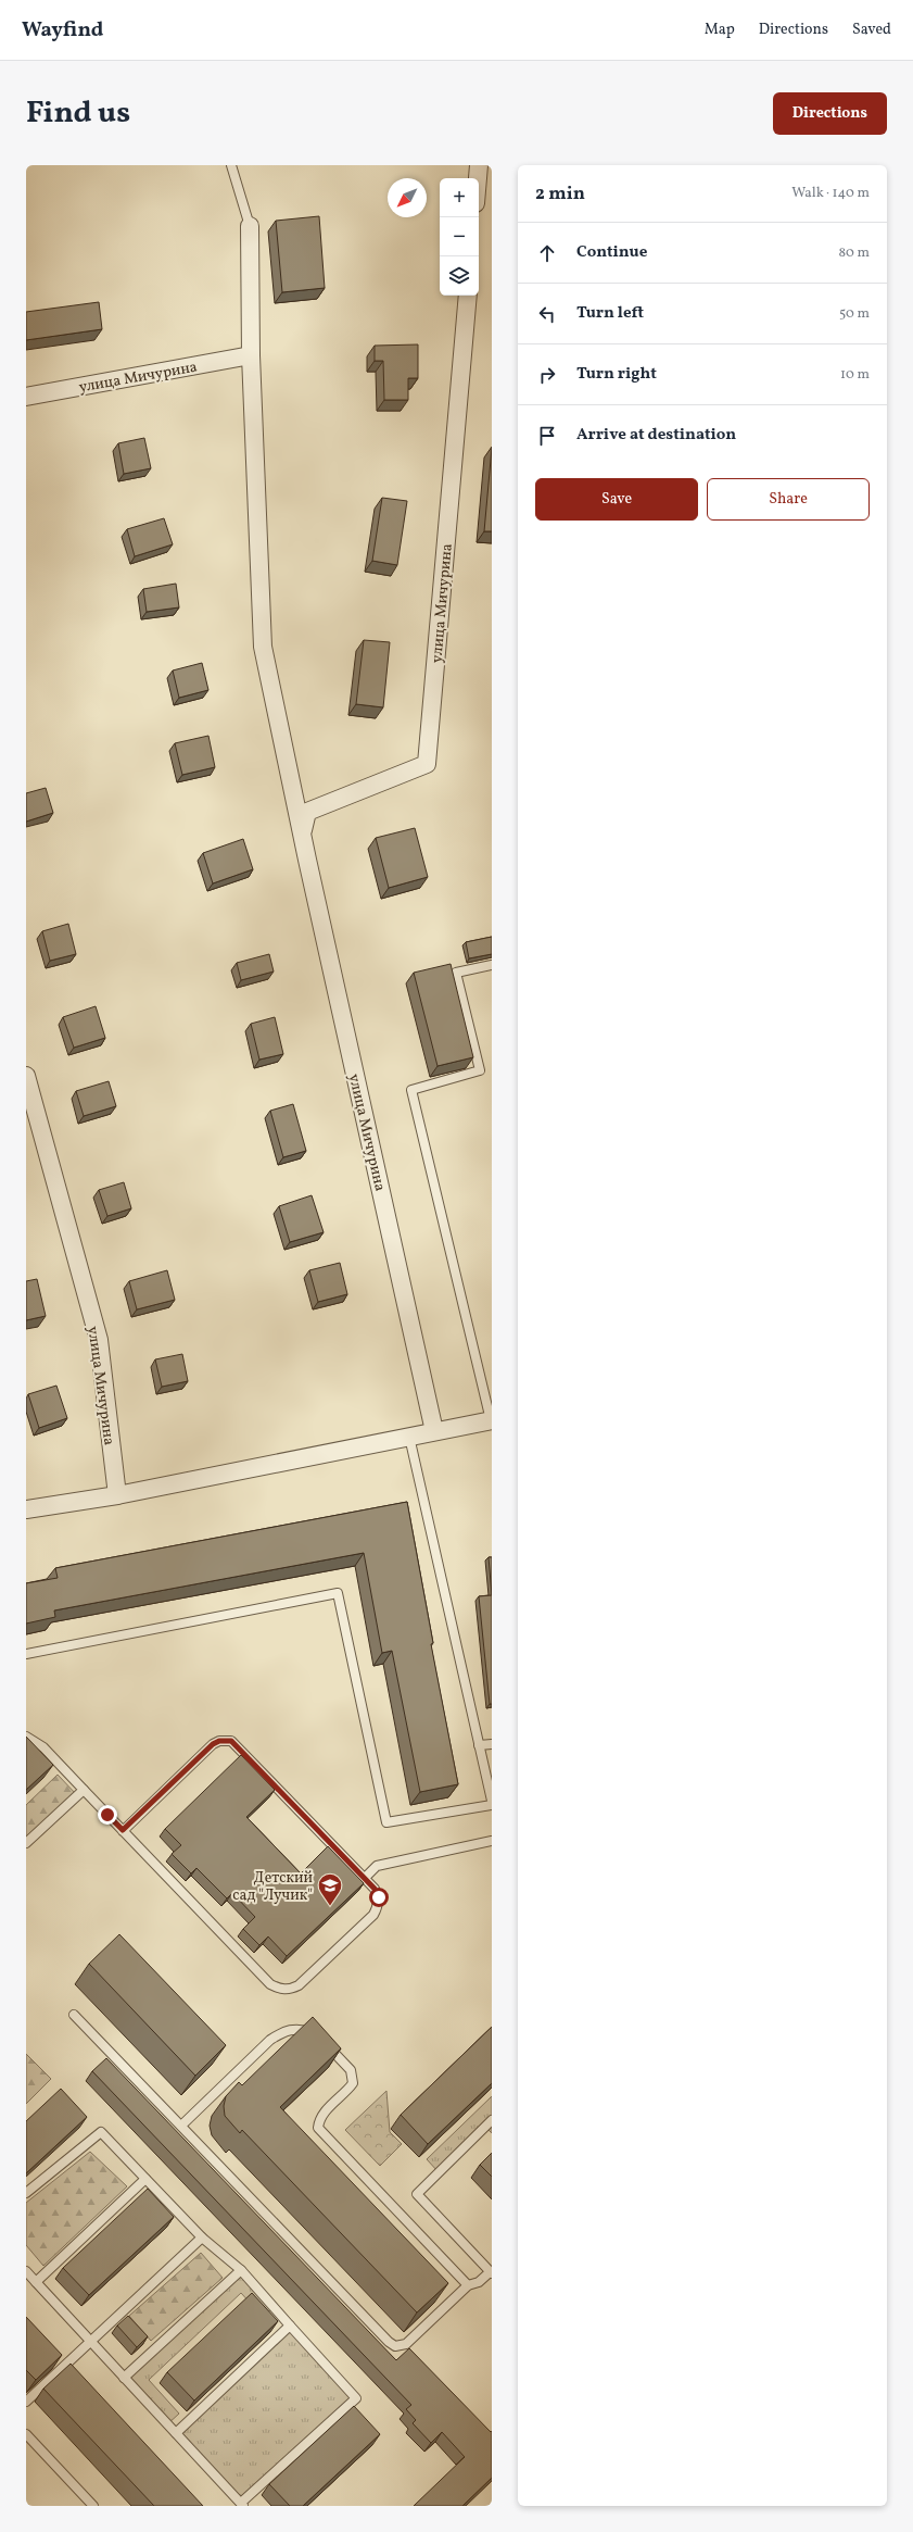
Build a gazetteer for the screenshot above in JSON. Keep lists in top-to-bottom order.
{
  "streets": {
    "street": ["улица Мичурина"]
  },
  "places": {
    "school or university": ["Детский сад \"Лучик\""]
  },
  "north": "bottom left",
  "page": {
    "header": "Wayfind",
    "nav": ["Map", "Directions", "Saved"],
    "title": "Find us",
    "buttons": [
      "Directions",
      ["Save", "Share"]
    ],
    "heading": ["2 min", "Walk · 140 m"],
    "map_buttons": ["+", "−"],
    "list": [
      ["Continue", "80 m"],
      ["Turn left", "50 m"],
      ["Turn right", "10 m"],
      "Arrive at destination"
    ]
  }
}
